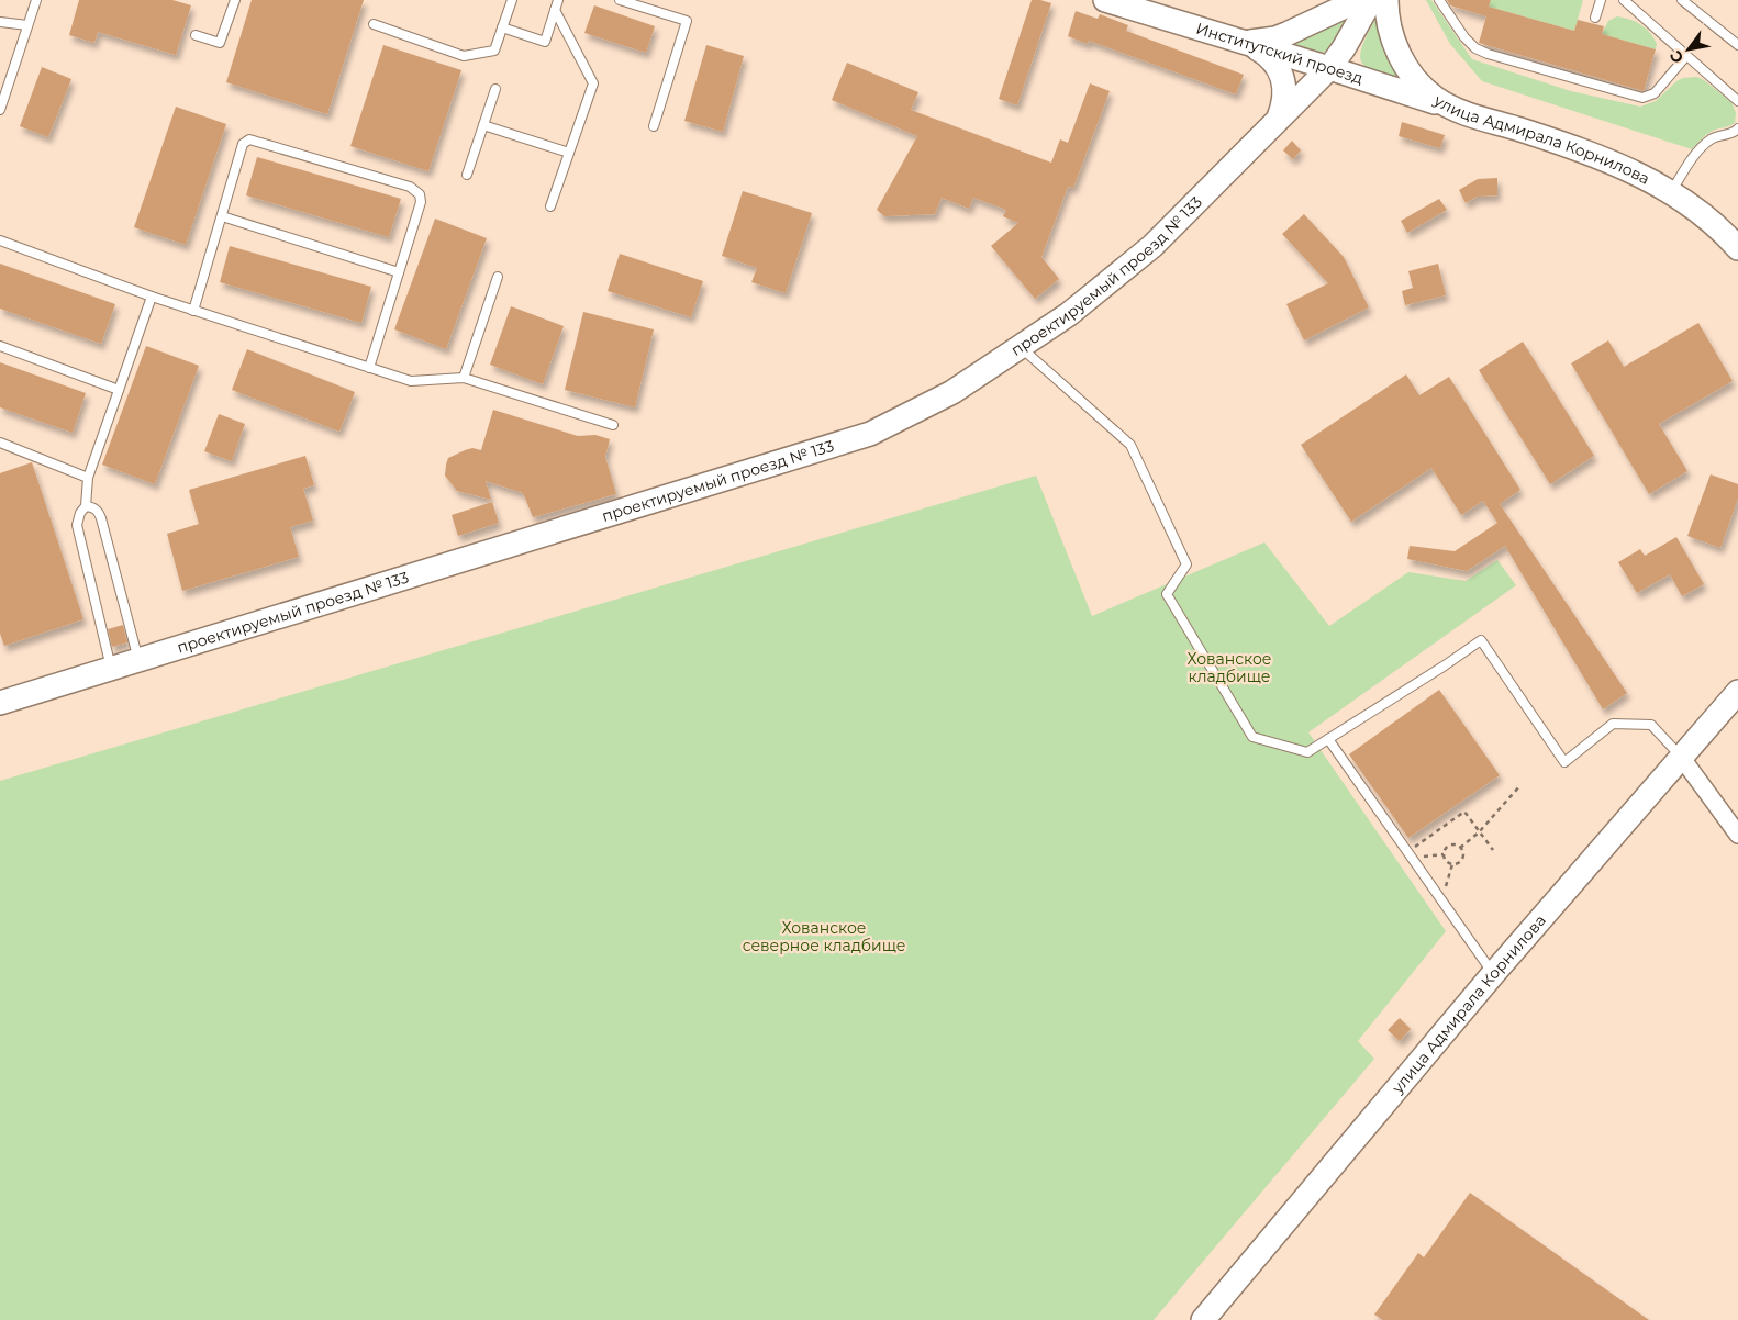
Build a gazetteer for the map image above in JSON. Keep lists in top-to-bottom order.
{
  "streets": {
    "street": ["Институтский проезд", "улица Адмирала Корнилова", "проектируемый проезд № 133"]
  },
  "crossings": [
    ["Институтский проезд", "улица Адмирала Корнилова"],
    ["Институтский проезд", "проектируемый проезд № 133"]
  ],
  "parks": ["Хованское кладбище", "Хованское северное кладбище"],
  "north": "bottom left"
}
